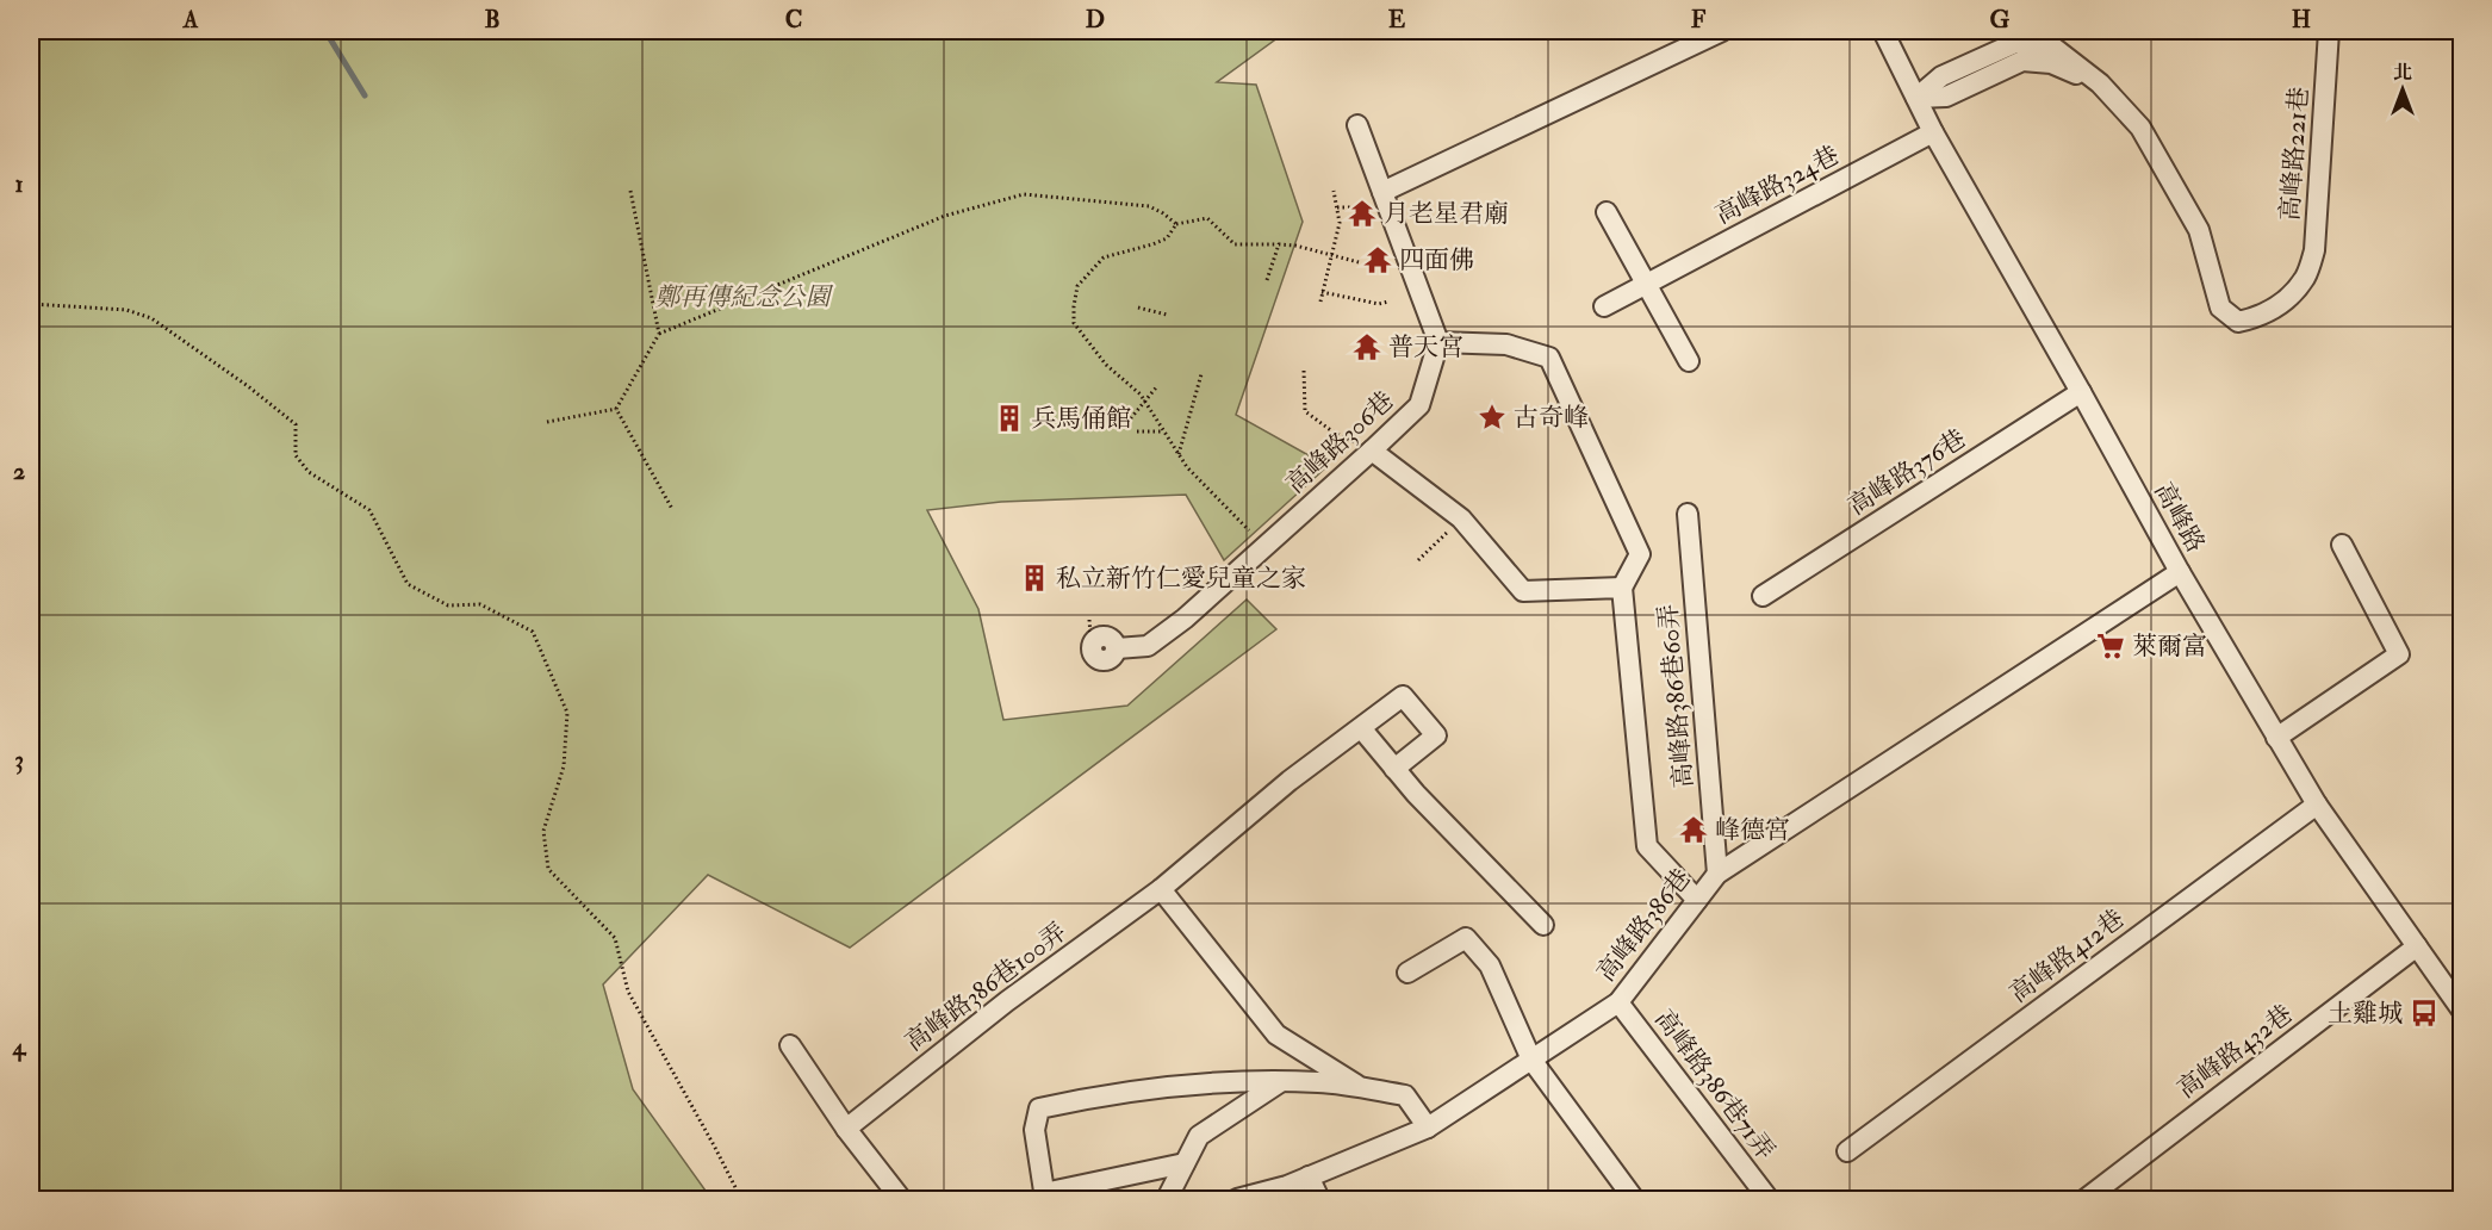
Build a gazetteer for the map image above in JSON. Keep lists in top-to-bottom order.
{
  "streets": {
    "street": [
      "高峰路221巷",
      "高峰路324巷",
      "高峰路306巷",
      "高峰路376巷",
      "高峰路",
      "高峰路386巷60弄",
      "高峰路386巷",
      "高峰路412巷",
      "高峰路386巷100弄",
      "高峰路432巷",
      "高峰路386巷71弄"
    ]
  },
  "crossings": [
    ["高峰路324巷", "高峰路"],
    ["高峰路376巷", "高峰路"],
    ["高峰路", "高峰路386巷"],
    ["高峰路", "高峰路412巷"],
    ["高峰路", "高峰路432巷"],
    ["高峰路386巷60弄", "高峰路386巷"],
    ["高峰路386巷", "高峰路386巷71弄"]
  ],
  "parks": ["鄭再傳紀念公園"],
  "places": {
    "temple": [
      "月老星君廟",
      "四面佛",
      "普天宮",
      "峰德宮"
    ],
    "place": ["古奇峰"],
    "building": ["兵馬俑館", "私立新竹仁愛兒童之家"],
    "supermarket": ["萊爾富"],
    "bus stop": ["土雞城"]
  },
  "north": "top",
  "grid": {
    "columns": [
      "A",
      "B",
      "C",
      "D",
      "E",
      "F",
      "G",
      "H"
    ],
    "rows": [
      "1",
      "2",
      "3",
      "4"
    ]
  }
}
